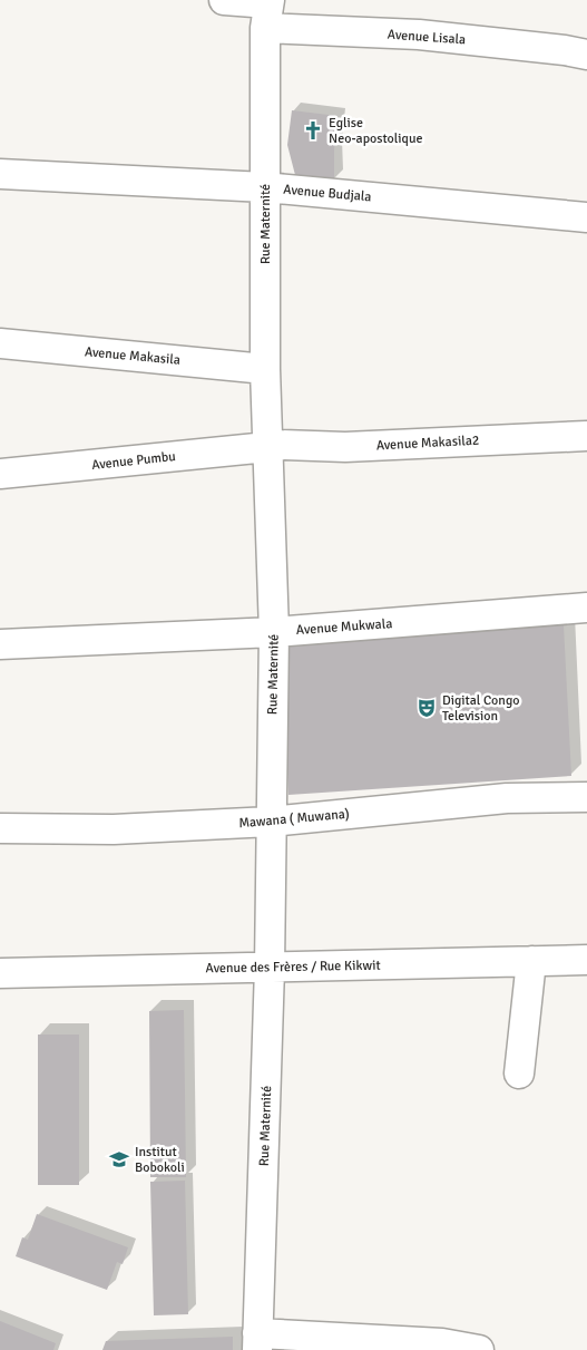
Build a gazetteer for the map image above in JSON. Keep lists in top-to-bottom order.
{
  "streets": {
    "street": [
      "Avenue Lisala",
      "Avenue Budjala",
      "Rue Maternité",
      "Avenue Makasila",
      "Avenue Makasila2",
      "Avenue Pumbu",
      "Avenue Mukwala",
      "Mawana ( Muwana)",
      "Avenue des Frères / Rue Kikwit"
    ]
  },
  "crossings": [
    ["Avenue Lisala", "Rue Maternité"],
    ["Avenue Budjala", "Rue Maternité"],
    ["Rue Maternité", "Avenue Makasila"],
    ["Rue Maternité", "Avenue Makasila2"],
    ["Rue Maternité", "Avenue Pumbu"],
    ["Rue Maternité", "Avenue Mukwala"],
    ["Rue Maternité", "Mawana ( Muwana)"],
    ["Rue Maternité", "Avenue des Frères / Rue Kikwit"],
    ["Avenue Makasila2", "Avenue Pumbu"]
  ],
  "places": {
    "church": ["Eglise Neo-apostolique"],
    "theatre": ["Digital Congo Television"],
    "school or university": ["Institut Bobokoli"]
  }
}
